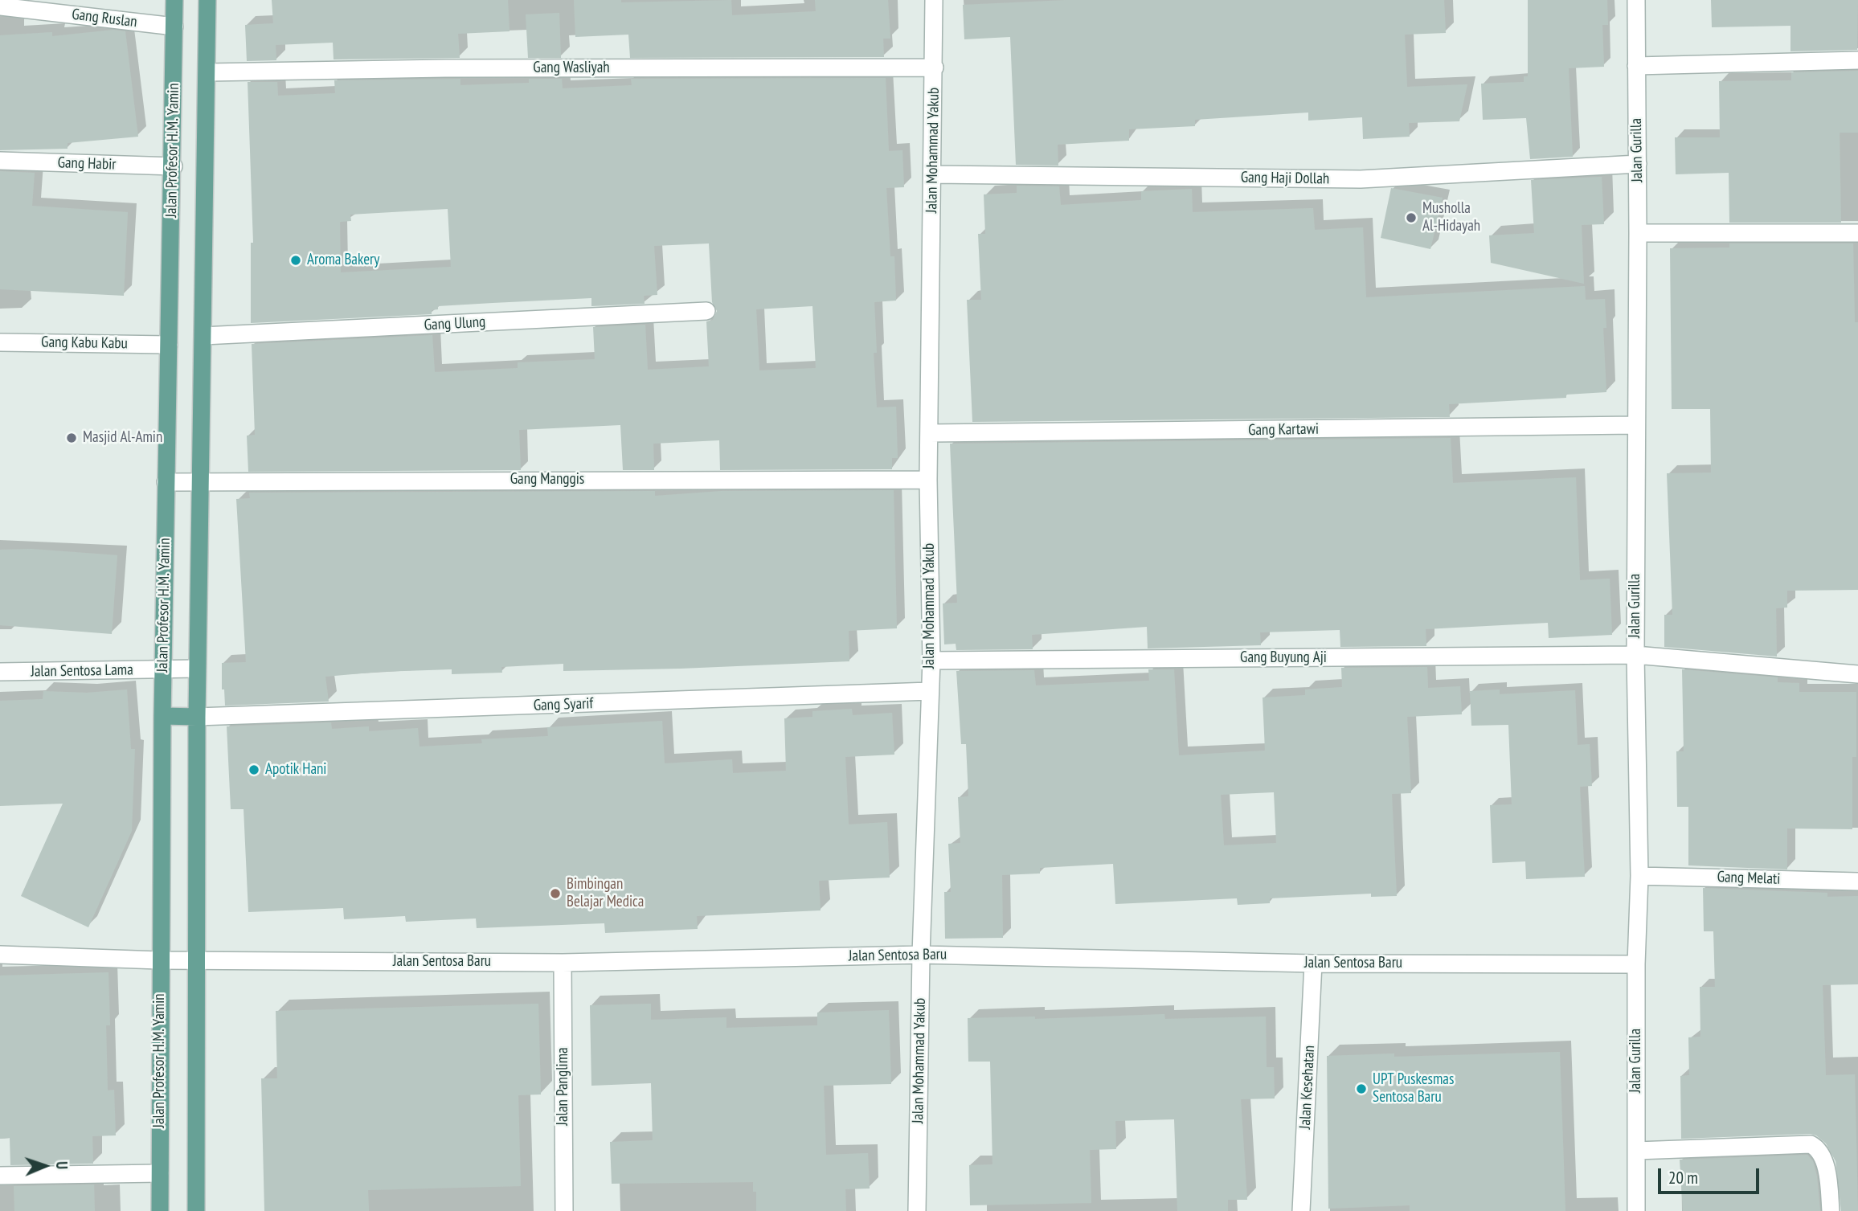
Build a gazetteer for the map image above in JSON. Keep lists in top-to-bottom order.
{
  "streets": {
    "main road": ["Jalan Profesor H.M. Yamin"],
    "street": [
      "Gang Ruslan",
      "Gang Wasliyah",
      "Jalan Mohammad Yakub",
      "Jalan Gurilla",
      "Gang Habir",
      "Gang Haji Dollah",
      "Gang Ulung",
      "Gang Kabu Kabu",
      "Gang Kartawi",
      "Gang Manggis",
      "Gang Buyung Aji",
      "Jalan Sentosa Lama",
      "Gang Syarif",
      "Gang Melati",
      "Jalan Sentosa Baru",
      "Jalan Panglima",
      "Jalan Kesehatan"
    ]
  },
  "crossings": [
    ["Gang Ruslan", "Jalan Profesor H.M. Yamin"],
    ["Gang Wasliyah", "Jalan Mohammad Yakub"],
    ["Jalan Profesor H.M. Yamin", "Gang Habir"],
    ["Jalan Profesor H.M. Yamin", "Gang Kabu Kabu"],
    ["Jalan Profesor H.M. Yamin", "Gang Manggis"],
    ["Jalan Profesor H.M. Yamin", "Jalan Sentosa Lama"],
    ["Jalan Profesor H.M. Yamin", "Jalan Sentosa Baru"],
    ["Jalan Mohammad Yakub", "Gang Haji Dollah"],
    ["Jalan Mohammad Yakub", "Gang Kartawi"],
    ["Jalan Mohammad Yakub", "Gang Manggis"],
    ["Jalan Mohammad Yakub", "Gang Buyung Aji"],
    ["Jalan Mohammad Yakub", "Gang Syarif"],
    ["Jalan Mohammad Yakub", "Jalan Sentosa Baru"],
    ["Jalan Gurilla", "Gang Haji Dollah"],
    ["Jalan Gurilla", "Gang Kartawi"],
    ["Jalan Gurilla", "Gang Buyung Aji"],
    ["Jalan Gurilla", "Gang Melati"],
    ["Jalan Gurilla", "Jalan Sentosa Baru"],
    ["Jalan Sentosa Baru", "Jalan Panglima"],
    ["Jalan Sentosa Baru", "Jalan Kesehatan"]
  ],
  "places": [
    "Musholla Al-Hidayah",
    "Aroma Bakery",
    "Masjid Al-Amin",
    "Apotik Hani",
    "Bimbingan Belajar Medica",
    "UPT Puskesmas Sentosa Baru"
  ],
  "scale_bar": "20 m",
  "north": "right"
}
